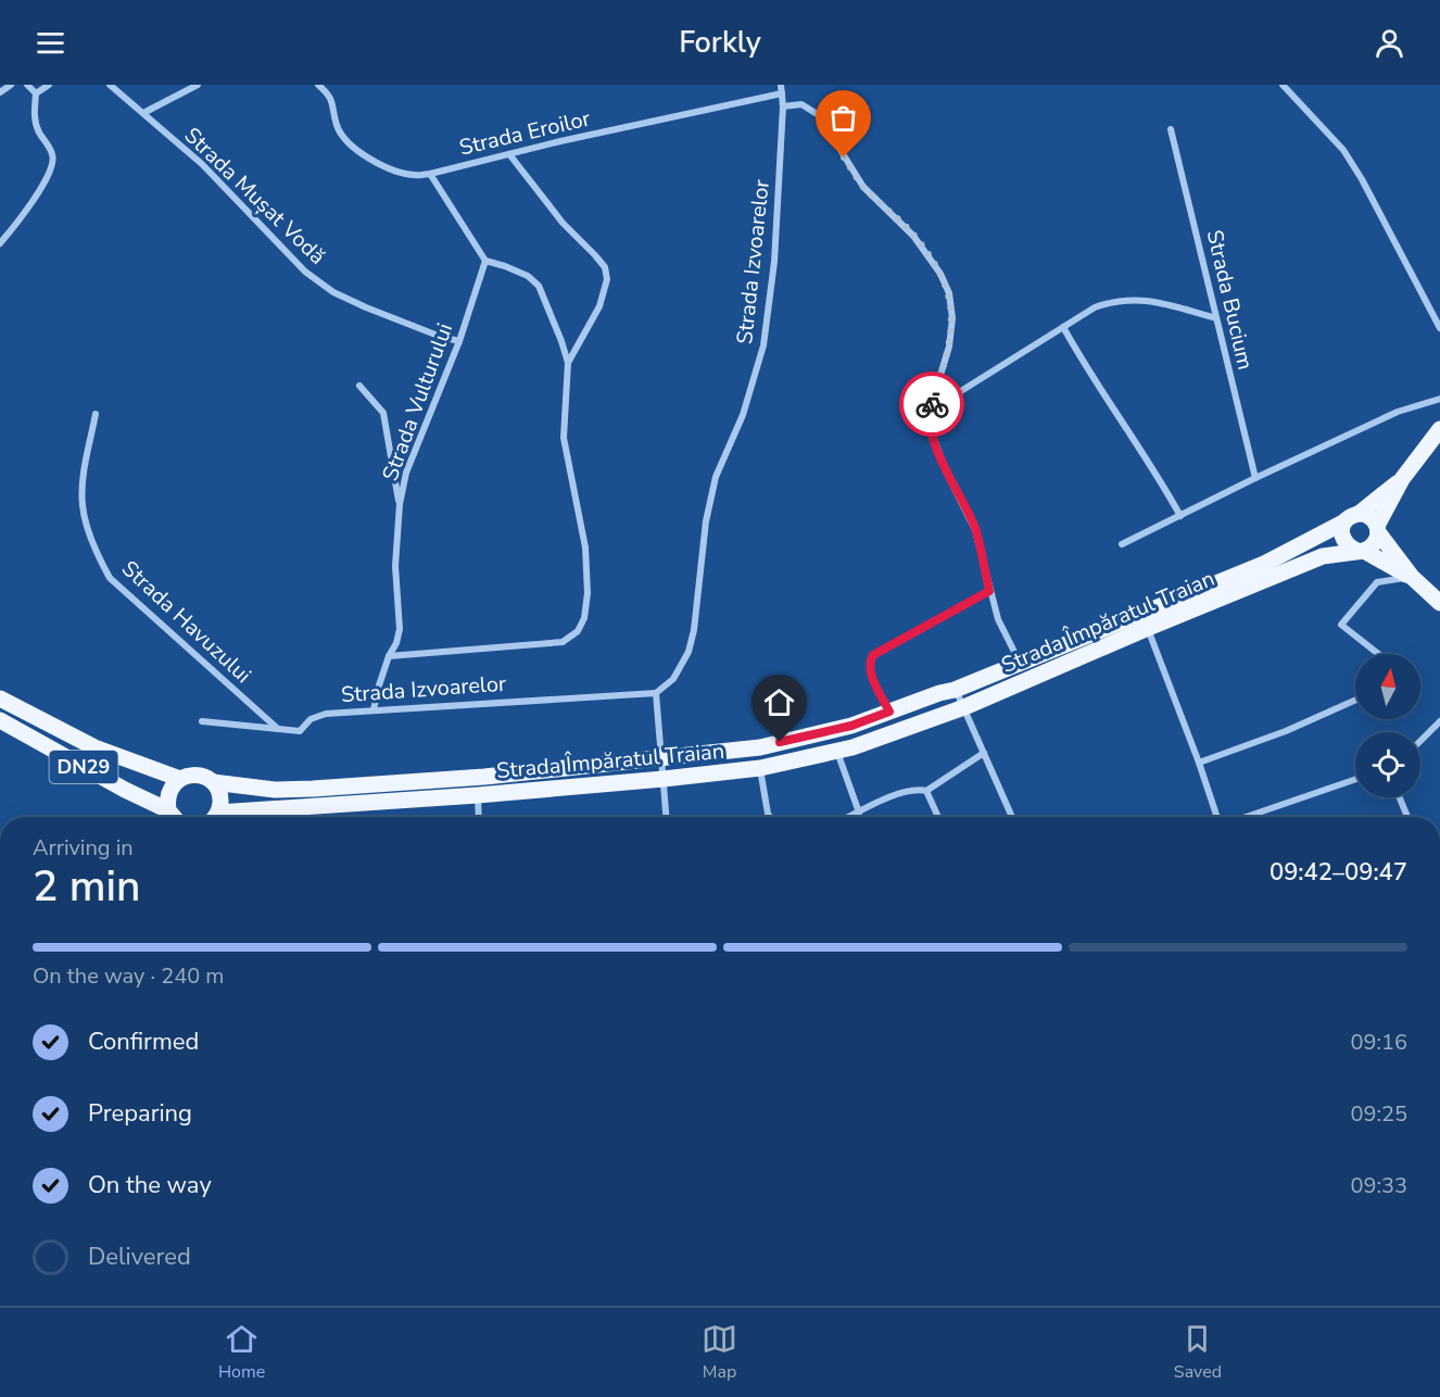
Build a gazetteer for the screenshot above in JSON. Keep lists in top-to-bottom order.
{
  "streets": {
    "main road": ["Strada Împăratul Traian", "DN29"],
    "street": [
      "Strada Eroilor",
      "Strada Mușat Vodă",
      "Strada Izvoarelor",
      "Strada Bucium",
      "Strada Vulturului",
      "Strada Havuzului"
    ]
  },
  "crossings": [
    ["Strada Eroilor", "Strada Izvoarelor"],
    ["Strada Mușat Vodă", "Strada Vulturului"],
    ["Strada Izvoarelor", "Strada Vulturului"],
    ["Strada Izvoarelor", "Strada Havuzului"],
    ["Strada Împăratul Traian", "DN29"]
  ],
  "north": "top",
  "page": {
    "header": "Forkly",
    "heading": ["2 min", "Arriving in", "09:42–09:47"],
    "bar": "On the way · 240 m",
    "list": [
      ["Confirmed", "09:16"],
      ["Preparing", "09:25"],
      ["On the way", "09:33"],
      "Delivered"
    ],
    "tabs": ["Home", "Map", "Saved"]
  }
}
